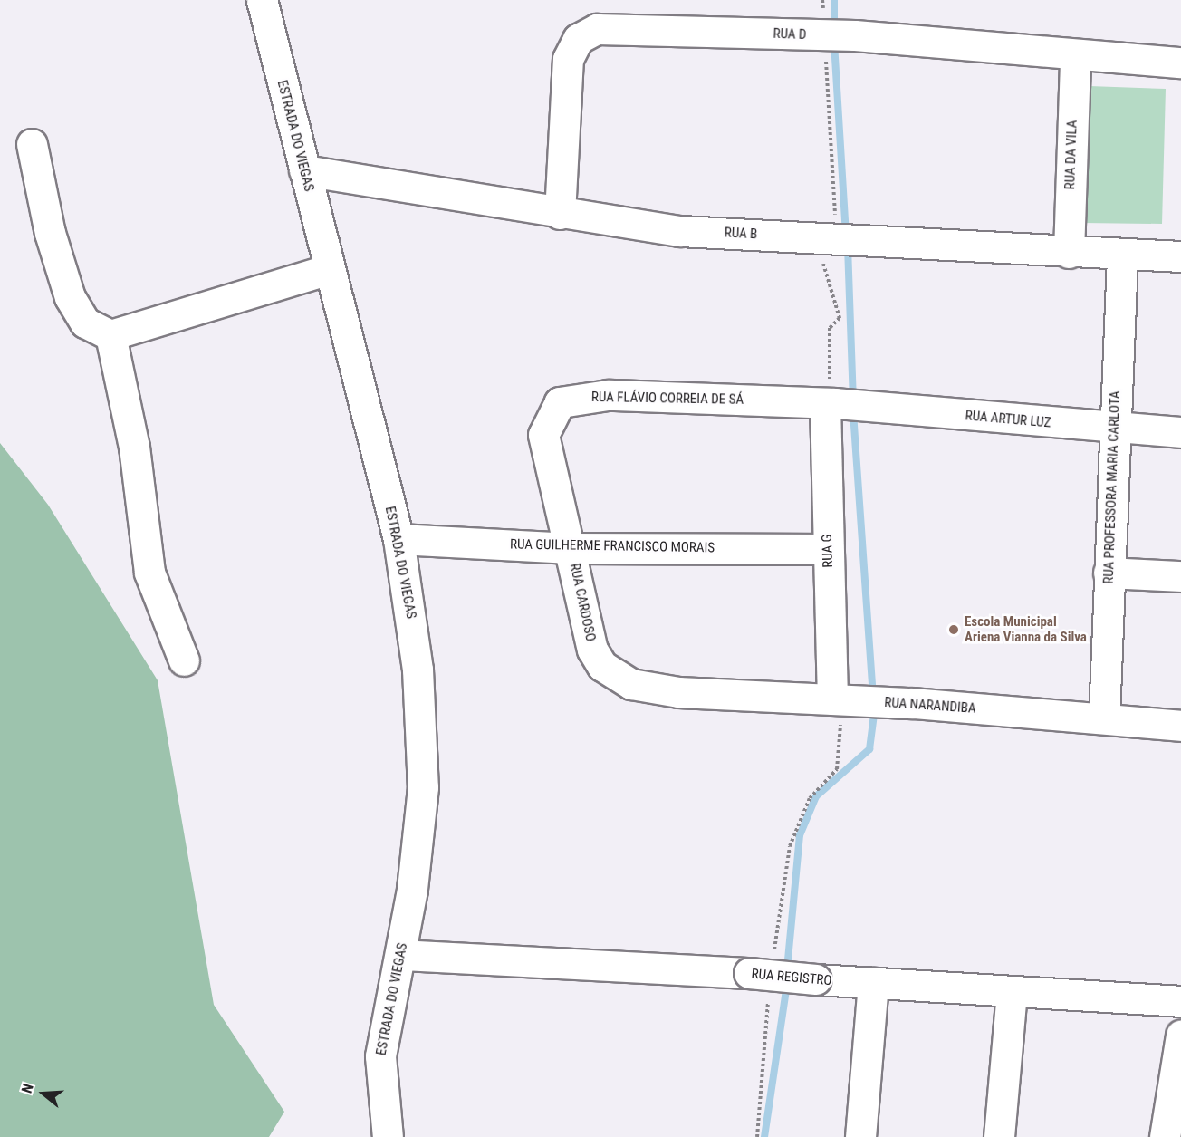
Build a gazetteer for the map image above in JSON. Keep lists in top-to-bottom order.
{
  "streets": {
    "street": [
      "RUA D",
      "ESTRADA DO VIEGAS",
      "RUA DA VILA",
      "RUA B",
      "RUA FLÁVIO CORREIA DE SÁ",
      "RUA ARTUR LUZ",
      "RUA PROFESSORA MARIA CARLOTA",
      "RUA GUILHERME FRANCISCO MORAIS",
      "RUA G",
      "RUA CARDOSO",
      "RUA NARANDIBA",
      "RUA REGISTRO"
    ]
  },
  "crossings": [
    ["RUA D", "RUA DA VILA"],
    ["RUA D", "RUA B"],
    ["ESTRADA DO VIEGAS", "RUA B"],
    ["ESTRADA DO VIEGAS", "RUA GUILHERME FRANCISCO MORAIS"],
    ["ESTRADA DO VIEGAS", "RUA REGISTRO"],
    ["RUA DA VILA", "RUA B"],
    ["RUA B", "RUA PROFESSORA MARIA CARLOTA"],
    ["RUA FLÁVIO CORREIA DE SÁ", "RUA ARTUR LUZ"],
    ["RUA FLÁVIO CORREIA DE SÁ", "RUA G"],
    ["RUA FLÁVIO CORREIA DE SÁ", "RUA CARDOSO"],
    ["RUA ARTUR LUZ", "RUA PROFESSORA MARIA CARLOTA"],
    ["RUA ARTUR LUZ", "RUA G"],
    ["RUA PROFESSORA MARIA CARLOTA", "RUA NARANDIBA"],
    ["RUA GUILHERME FRANCISCO MORAIS", "RUA G"],
    ["RUA GUILHERME FRANCISCO MORAIS", "RUA CARDOSO"],
    ["RUA G", "RUA NARANDIBA"],
    ["RUA CARDOSO", "RUA NARANDIBA"]
  ],
  "places": ["Escola Municipal Ariena Vianna da Silva"],
  "north": "left"
}
